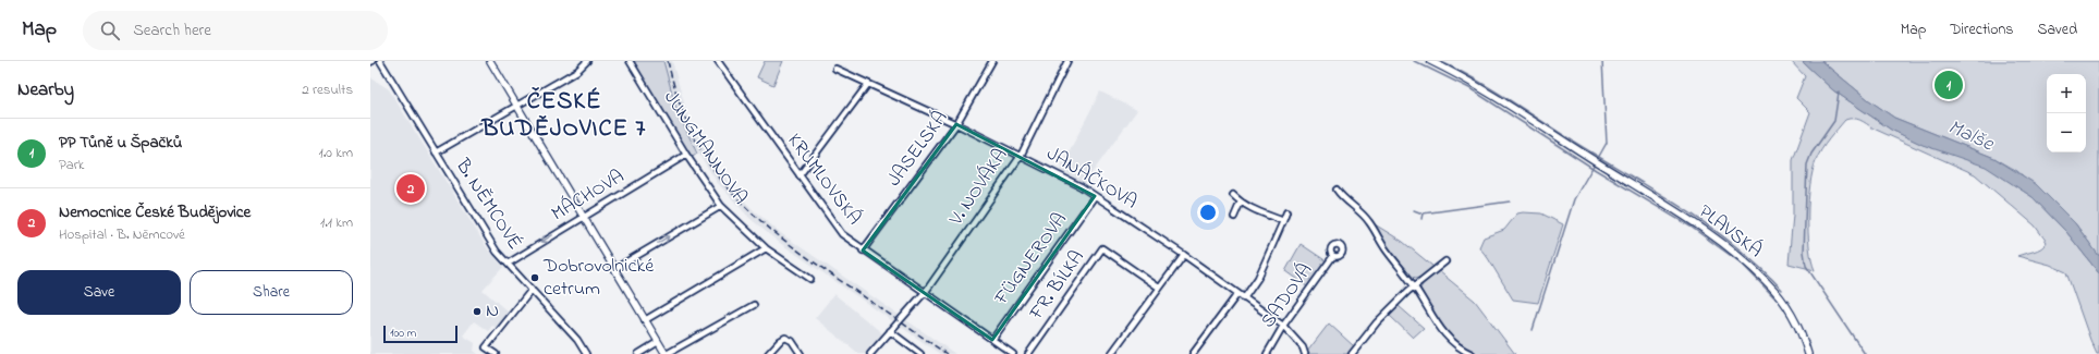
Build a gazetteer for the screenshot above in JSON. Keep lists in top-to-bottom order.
{
  "streets": {
    "street": [
      "JUNGMANNOVA",
      "JASELSKÁ",
      "JANÁČKOVA",
      "KRUMLOVSKÁ",
      "V. NOVÁKA",
      "MÁCHOVA",
      "B. NĚMCOVÉ",
      "PLAVSKÁ",
      "FÜGNEROVA",
      "FR. BÍLKA",
      "SADOVÁ"
    ]
  },
  "crossings": [
    ["JUNGMANNOVA", "MÁCHOVA"],
    ["JASELSKÁ", "JANÁČKOVA"],
    ["JASELSKÁ", "KRUMLOVSKÁ"],
    ["JANÁČKOVA", "V. NOVÁKA"],
    ["JANÁČKOVA", "FÜGNEROVA"],
    ["JANÁČKOVA", "SADOVÁ"],
    ["KRUMLOVSKÁ", "V. NOVÁKA"],
    ["KRUMLOVSKÁ", "FÜGNEROVA"],
    ["MÁCHOVA", "B. NĚMCOVÉ"]
  ],
  "one_way": ["MÁCHOVA"],
  "districts": ["ČESKÉ BUDĚJOVICE 7"],
  "water": ["Malše"],
  "places": ["Dobrovolnické cetrum", "N"],
  "scale_bar": "100 m",
  "page": {
    "header": "Map",
    "search": "Search here",
    "nav": ["Map", "Directions", "Saved"],
    "heading": ["Nearby", "2 results"],
    "pins": ["1", "2"],
    "map_buttons": ["+", "−"],
    "list": [
      {
        "mark": "1",
        "name": "PP Tůně u Špačků",
        "note": "Park",
        "value": "1.0 km"
      },
      {
        "mark": "2",
        "name": "Nemocnice České Budějovice",
        "note": "Hospital · B. Němcové",
        "value": "1.1 km"
      }
    ],
    "buttons": ["Save", "Share"],
    "scale": "100 m"
  }
}
